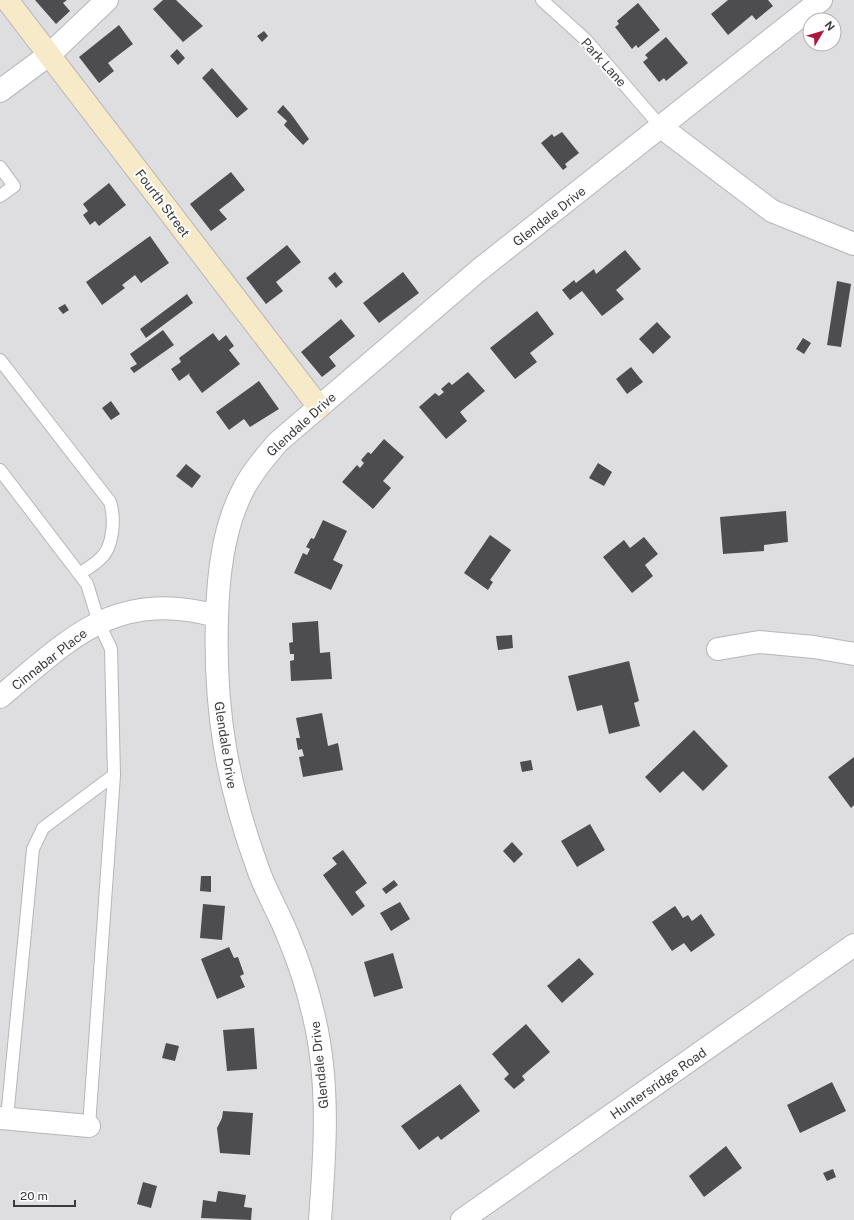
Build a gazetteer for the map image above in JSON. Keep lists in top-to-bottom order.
{
  "streets": {
    "street": [
      "Fourth Street",
      "Glendale Drive",
      "Cinnabar Place",
      "Huntersridge Road"
    ],
    "lane": ["Park Lane"]
  },
  "crossings": [
    ["Park Lane", "Glendale Drive"],
    ["Fourth Street", "Glendale Drive"],
    ["Glendale Drive", "Cinnabar Place"]
  ],
  "scale_bar": "20 m",
  "north": "top right"
}
